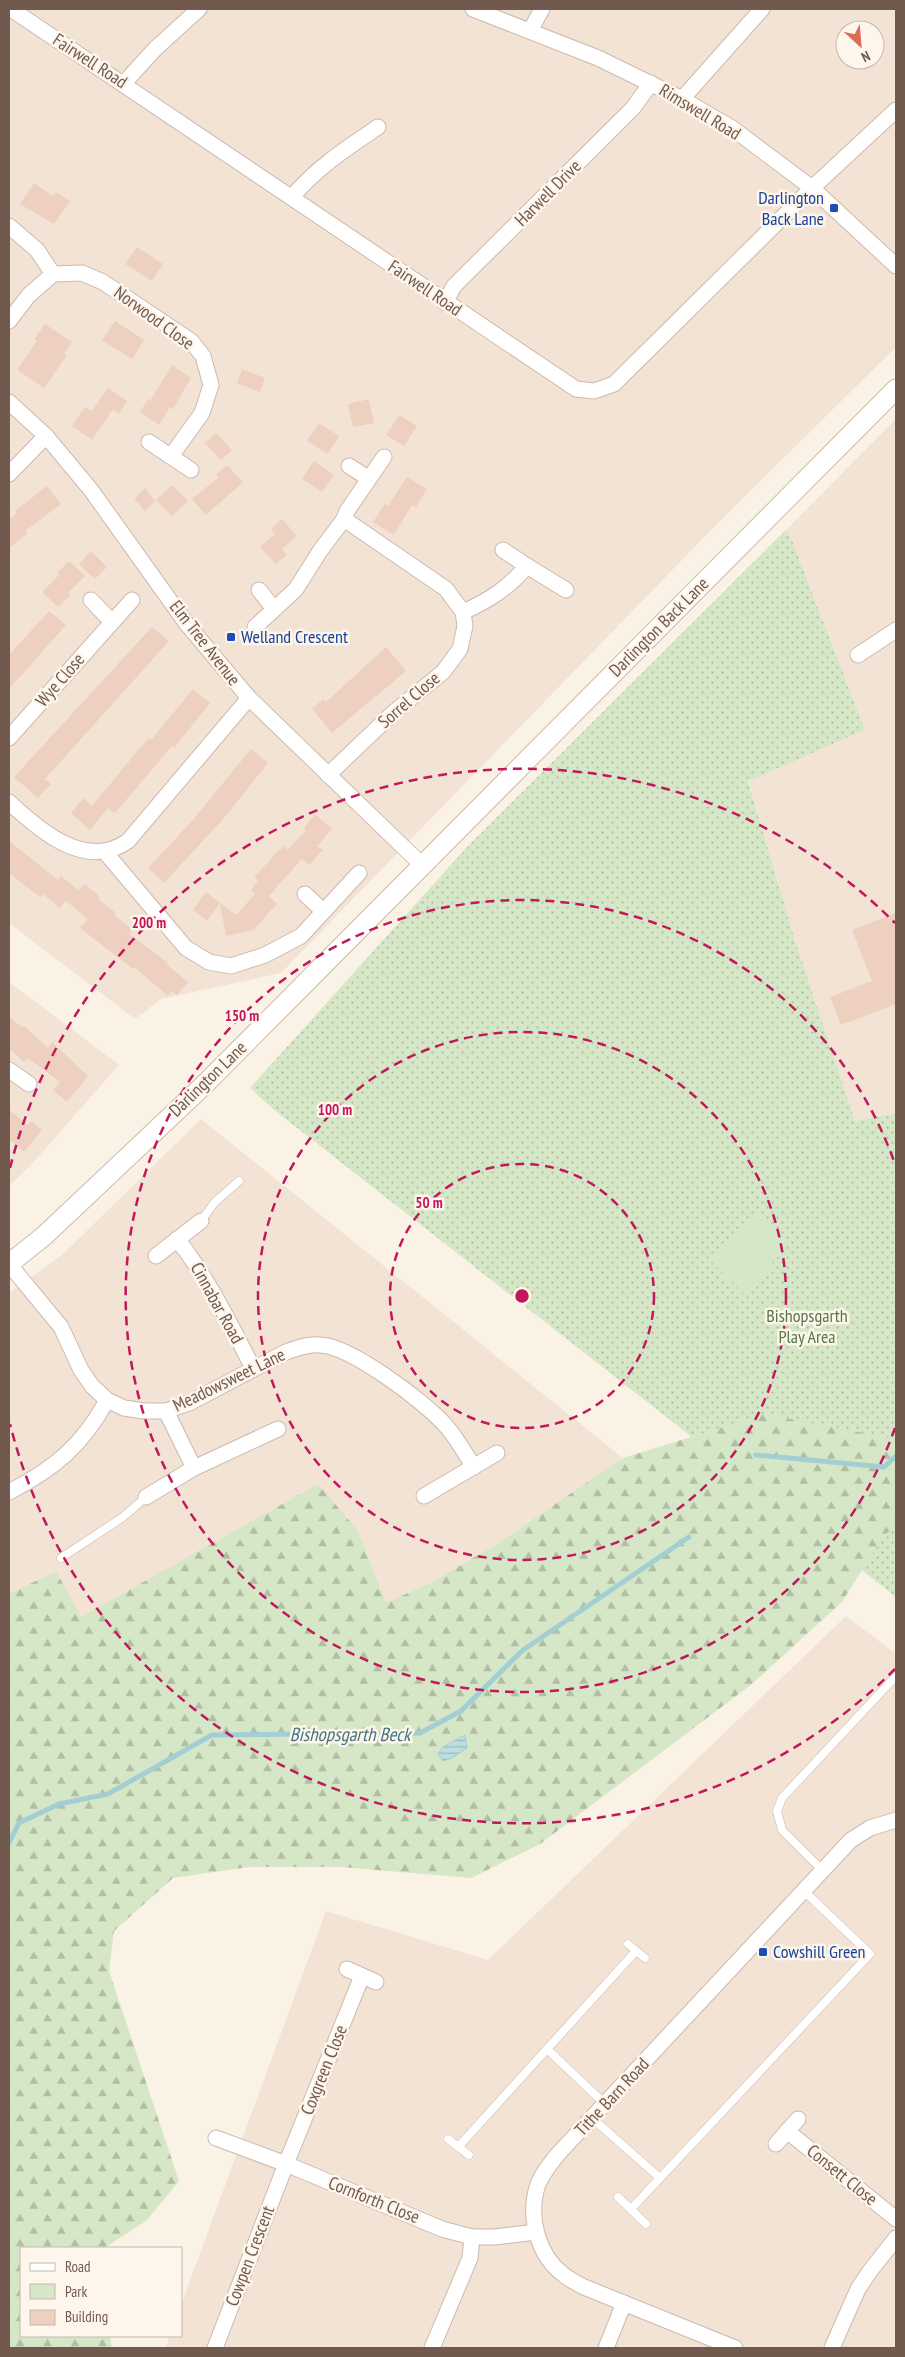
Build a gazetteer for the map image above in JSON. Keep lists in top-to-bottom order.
{
  "streets": {
    "street": [
      "Fairwell Road",
      "Rimswell Road",
      "Harwell Drive",
      "Norwood Close",
      "Darlington Back Lane",
      "Elm Tree Avenue",
      "Wye Close",
      "Sorrel Close",
      "Darlington Lane",
      "Cinnabar Road",
      "Meadowsweet Lane",
      "Coxgreen Close",
      "Tithe Barn Road",
      "Consett Close",
      "Cornforth Close",
      "Cowpen Crescent"
    ]
  },
  "crossings": [
    ["Fairwell Road", "Rimswell Road"],
    ["Fairwell Road", "Harwell Drive"],
    ["Rimswell Road", "Harwell Drive"],
    ["Darlington Back Lane", "Elm Tree Avenue"],
    ["Darlington Back Lane", "Darlington Lane"],
    ["Elm Tree Avenue", "Sorrel Close"],
    ["Elm Tree Avenue", "Darlington Lane"],
    ["Darlington Lane", "Meadowsweet Lane"],
    ["Cinnabar Road", "Meadowsweet Lane"],
    ["Coxgreen Close", "Cornforth Close"],
    ["Coxgreen Close", "Cowpen Crescent"],
    ["Tithe Barn Road", "Cornforth Close"],
    ["Cornforth Close", "Cowpen Crescent"]
  ],
  "water": ["Bishopsgarth Beck"],
  "parks": ["Bishopsgarth Play Area"],
  "places": {
    "transit": ["Darlington Back Lane", "Welland Crescent", "Cowshill Green"]
  },
  "legend": ["Road", "Park", "Building"],
  "north": "bottom right",
  "rings": [
    "200 m",
    "150 m",
    "100 m",
    "50 m"
  ]
}
